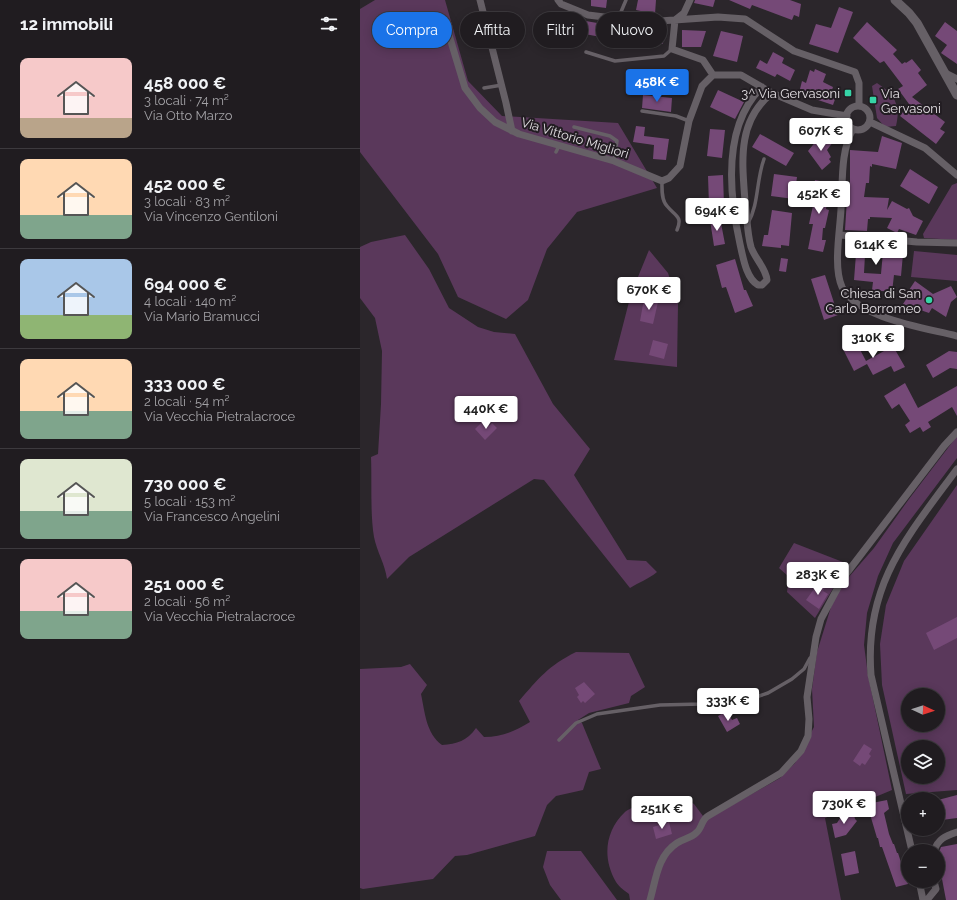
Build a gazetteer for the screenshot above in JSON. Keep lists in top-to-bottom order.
{
  "streets": {
    "street": ["Via Vittorio Migliori"]
  },
  "places": {
    "transit": ["3^ Via Gervasoni", "Via Gervasoni"],
    "other": ["Chiesa di San Carlo Borromeo"]
  },
  "north": "right",
  "page": {
    "heading": "12 immobili",
    "chip": [
      "Compra",
      "Affitta",
      "Filtri",
      "Nuovo"
    ],
    "list": [
      {
        "name": "458 000 €",
        "note": "3 locali · 74 m² · Via Otto Marzo"
      },
      {
        "name": "452 000 €",
        "note": "3 locali · 83 m² · Via Vincenzo Gentiloni"
      },
      {
        "name": "694 000 €",
        "note": "4 locali · 140 m² · Via Mario Bramucci"
      },
      {
        "name": "333 000 €",
        "note": "2 locali · 54 m² · Via Vecchia Pietralacroce"
      },
      {
        "name": "730 000 €",
        "note": "5 locali · 153 m² · Via Francesco Angelini"
      },
      {
        "name": "251 000 €",
        "note": "2 locali · 56 m² · Via Vecchia Pietralacroce"
      }
    ],
    "price": [
      "458K €",
      "607K €",
      "452K €",
      "694K €",
      "614K €",
      "670K €",
      "310K €",
      "440K €",
      "283K €",
      "333K €",
      "730K €",
      "251K €"
    ],
    "map_buttons": ["+", "−"]
  }
}
